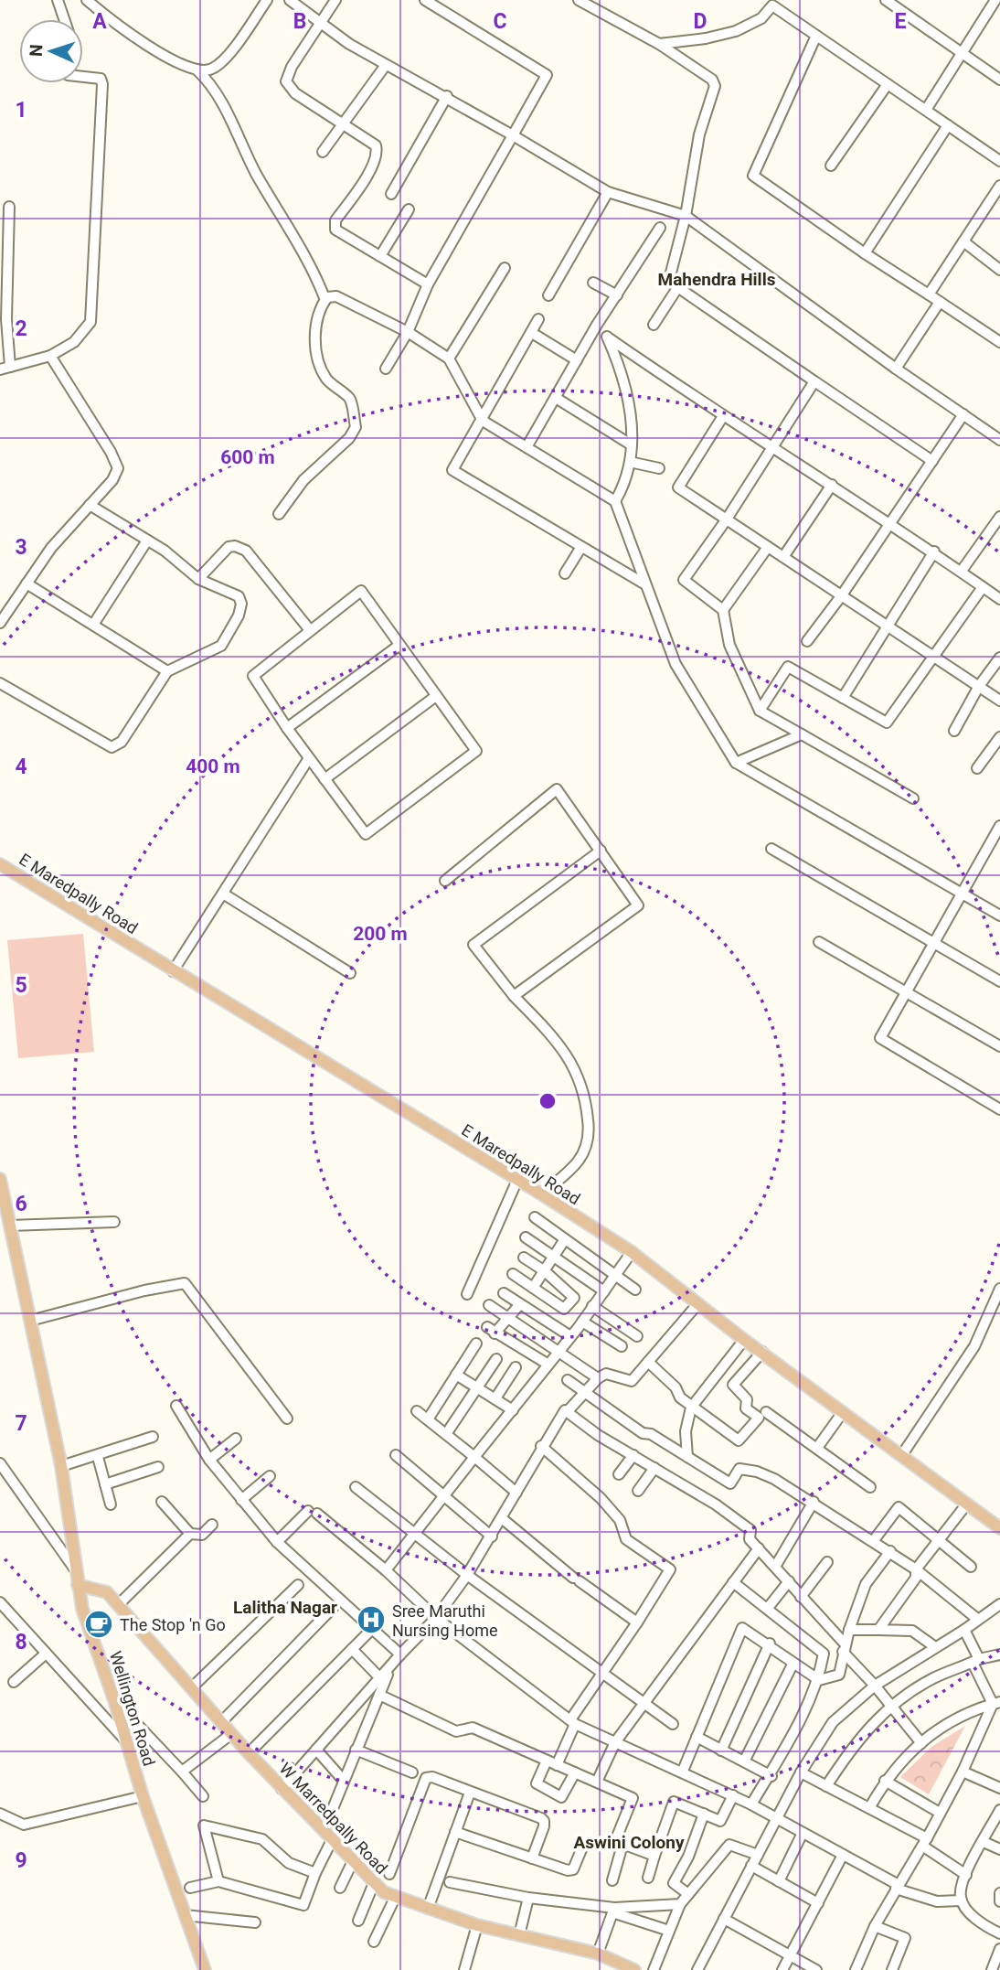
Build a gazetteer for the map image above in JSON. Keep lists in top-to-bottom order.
{
  "streets": {
    "main road": ["E Maredpally Road", "Wellington Road", "W Marredpally Road"]
  },
  "crossings": [
    ["Wellington Road", "W Marredpally Road"]
  ],
  "districts": ["Mahendra Hills", "Lalitha Nagar", "Aswini Colony"],
  "places": {
    "hospital": ["Sree Maruthi Nursing Home"],
    "cafe": ["The Stop 'n Go"]
  },
  "north": "left",
  "grid": {
    "columns": [
      "A",
      "B",
      "C",
      "D",
      "E"
    ],
    "rows": [
      "1",
      "2",
      "3",
      "4",
      "5",
      "6",
      "7",
      "8",
      "9"
    ]
  },
  "rings": ["600 m", "400 m", "200 m"]
}
